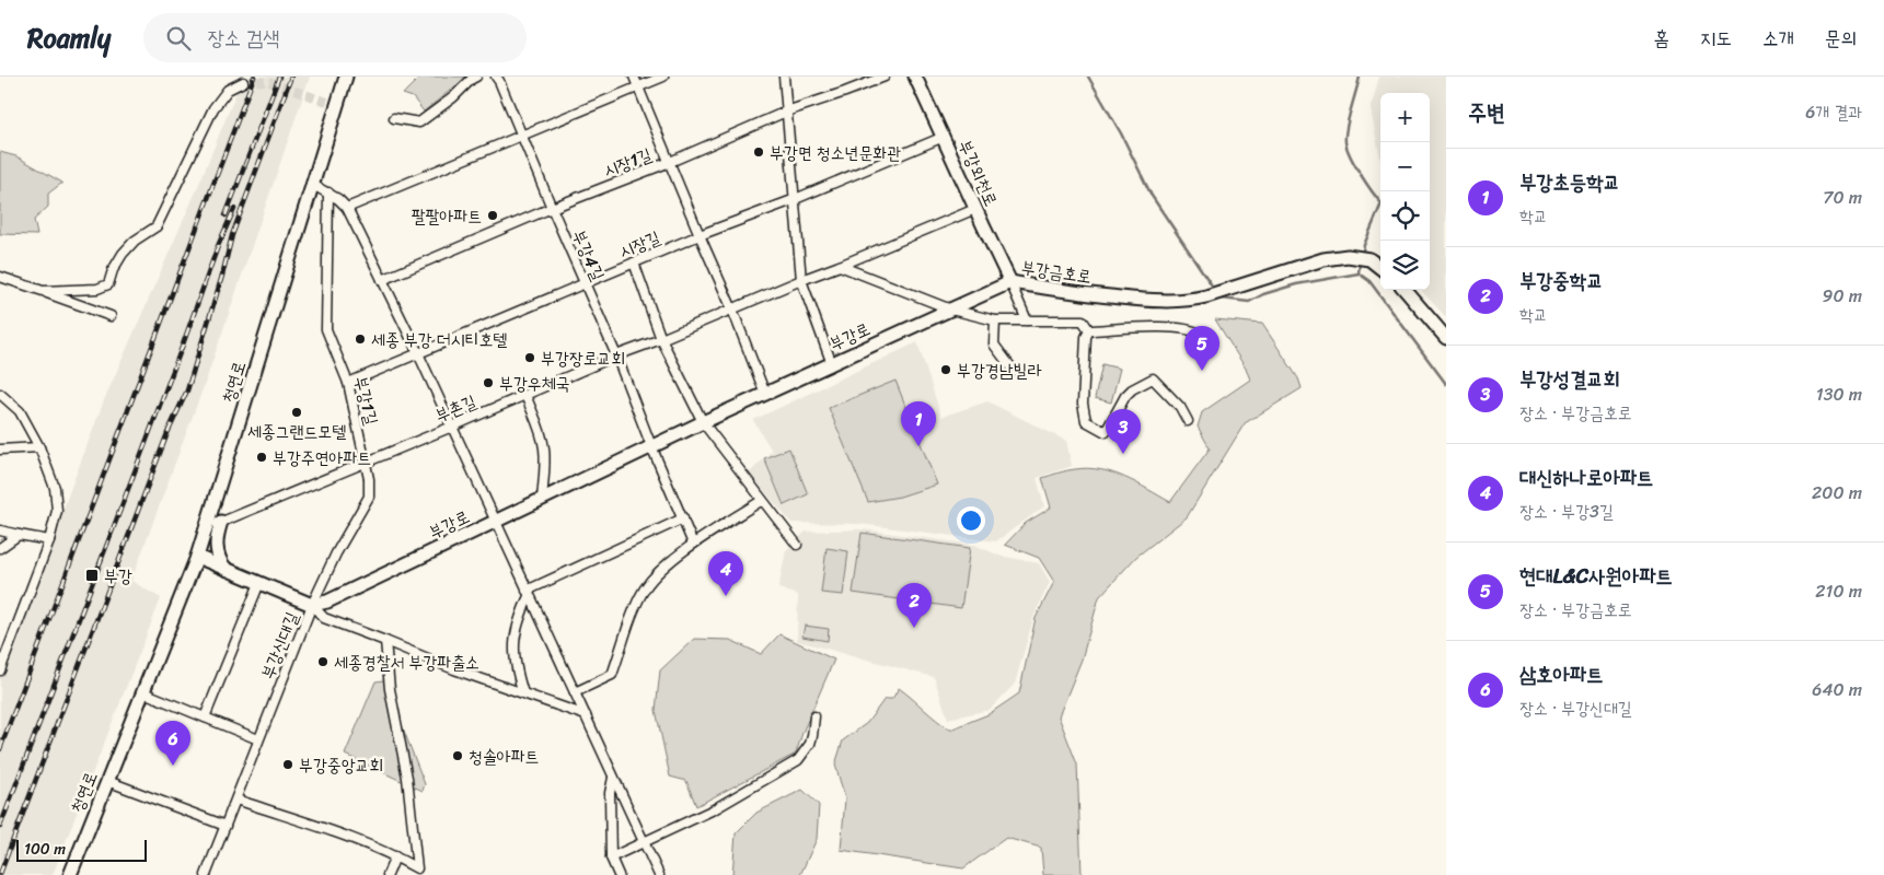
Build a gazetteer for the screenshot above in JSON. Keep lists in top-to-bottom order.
{
  "streets": {
    "street": [
      "시장1길",
      "부강외천로",
      "시장길",
      "부강4길",
      "부강금호로",
      "부강로",
      "청연로",
      "부강1길",
      "부촌길",
      "부강신대길"
    ]
  },
  "crossings": [
    ["시장1길", "부강4길"],
    ["부강외천로", "시장길"],
    ["부강외천로", "부강금호로"],
    ["부강외천로", "부강로"],
    ["부강외천로", "부촌길"],
    ["시장길", "부강4길"],
    ["시장길", "부강1길"],
    ["부강4길", "부강로"],
    ["부강4길", "부촌길"],
    ["부강금호로", "부강로"],
    ["부강로", "부강1길"],
    ["부강로", "부강신대길"],
    ["청연로", "부촌길"],
    ["부강1길", "부촌길"],
    ["부강1길", "부강신대길"]
  ],
  "places": {
    "other": [
      "부강면 청소년문화관",
      "팔팔아파트",
      "세종 부강 더시티호텔",
      "부강장로교회",
      "부강경남빌라",
      "부강우체국",
      "세종그랜드모텔",
      "부강주연아파트",
      "세종경찰서 부강파출소",
      "청솔아파트",
      "부강중앙교회"
    ],
    "transit": ["부강"]
  },
  "scale_bar": "100 m",
  "page": {
    "header": "Roamly",
    "search": "장소 검색",
    "nav": [
      "홈",
      "지도",
      "소개",
      "문의"
    ],
    "heading": ["주변", "6개 결과"],
    "map_buttons": ["+", "−"],
    "list": [
      {
        "mark": "1",
        "name": "부강초등학교",
        "note": "학교",
        "value": "70 m"
      },
      {
        "mark": "2",
        "name": "부강중학교",
        "note": "학교",
        "value": "90 m"
      },
      {
        "mark": "3",
        "name": "부강성결교회",
        "note": "장소 · 부강금호로",
        "value": "130 m"
      },
      {
        "mark": "4",
        "name": "대신하나로아파트",
        "note": "장소 · 부강3길",
        "value": "200 m"
      },
      {
        "mark": "5",
        "name": "현대L&C사원아파트",
        "note": "장소 · 부강금호로",
        "value": "210 m"
      },
      {
        "mark": "6",
        "name": "삼호아파트",
        "note": "장소 · 부강신대길",
        "value": "640 m"
      }
    ],
    "pins": [
      "5",
      "1",
      "3",
      "4",
      "2",
      "6"
    ],
    "scale": "100 m"
  }
}
